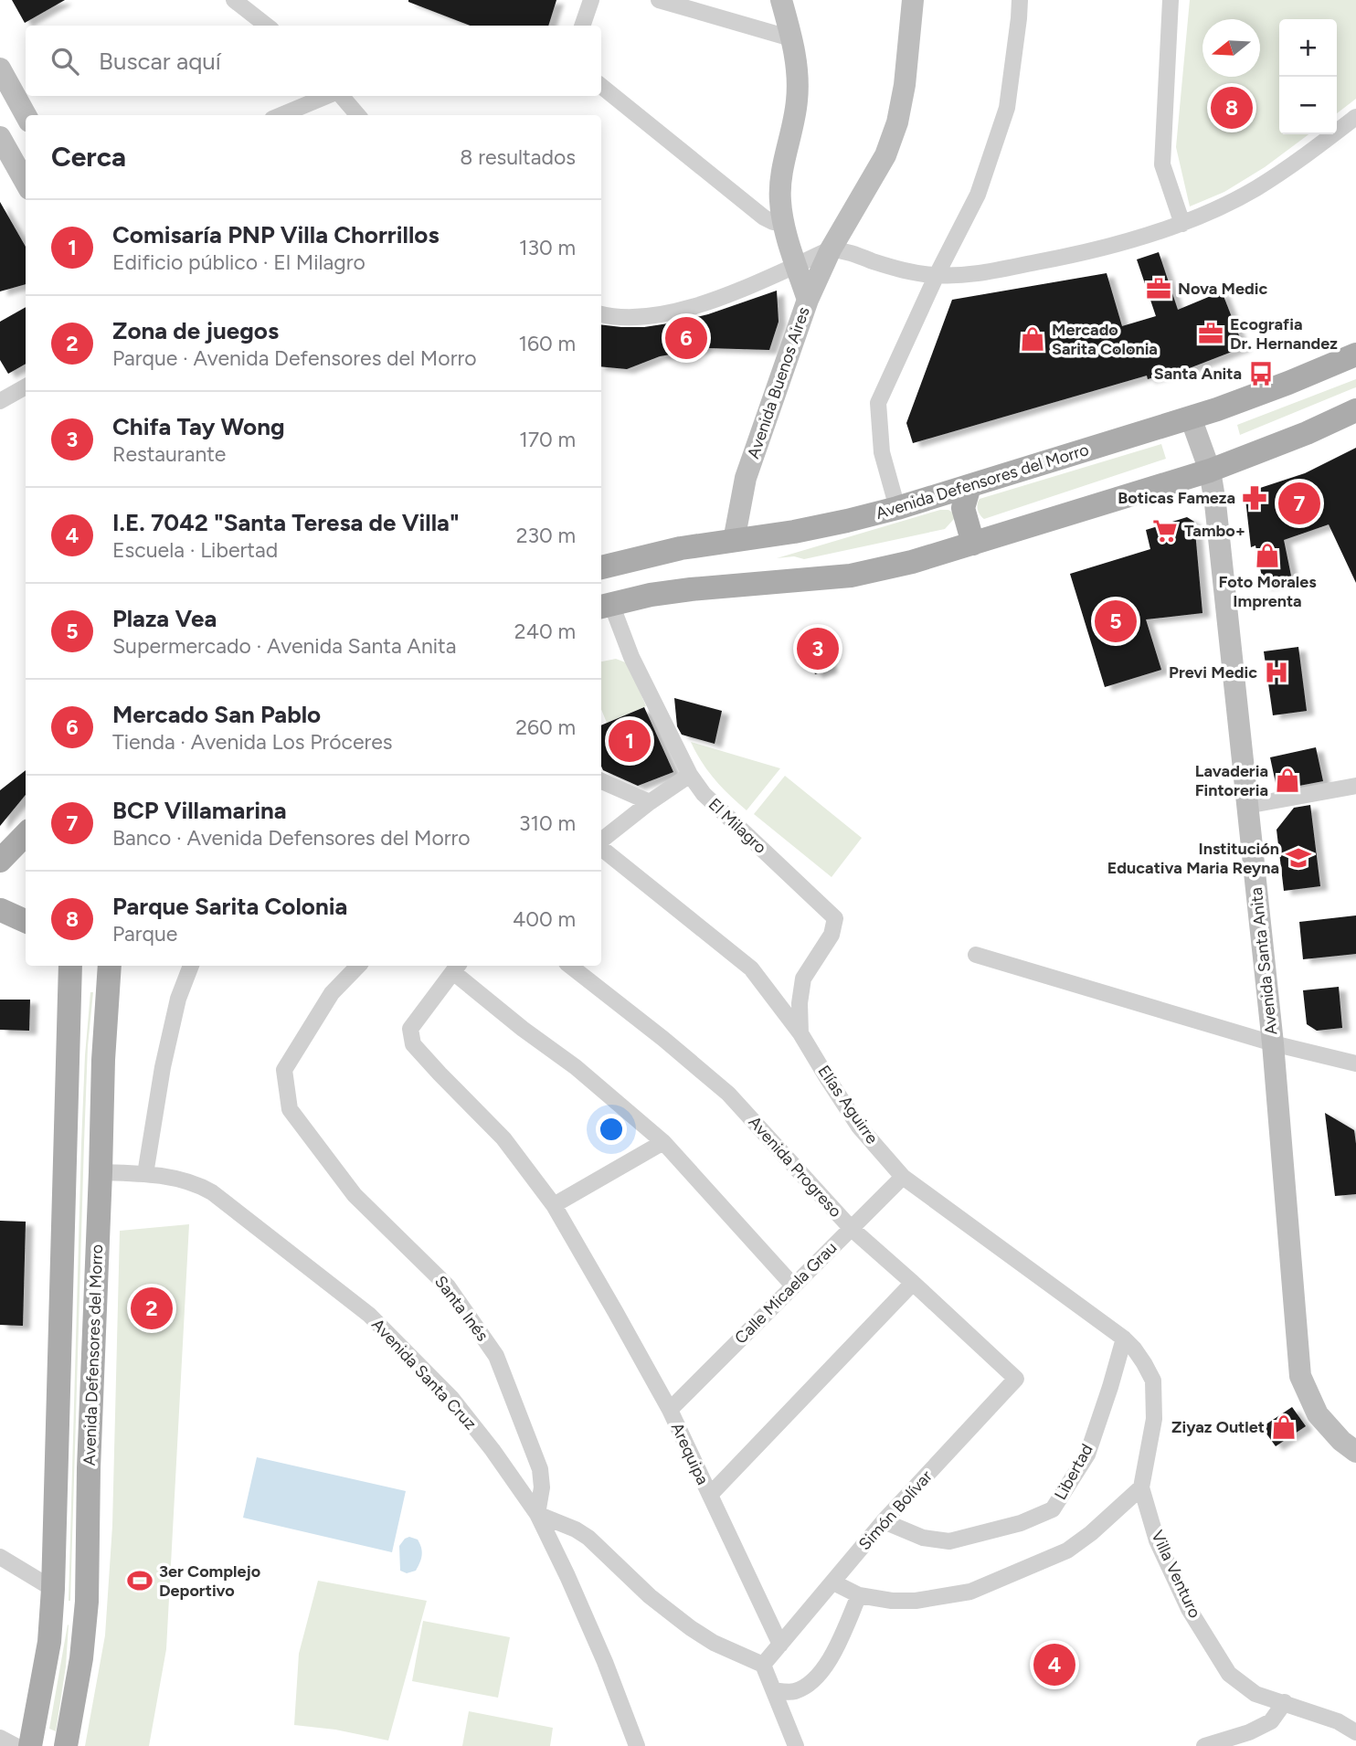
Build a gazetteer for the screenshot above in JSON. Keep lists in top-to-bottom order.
{
  "streets": {
    "main road": ["Avenida Buenos Aires", "Avenida Defensores del Morro", "Avenida Santa Anita"],
    "street": [
      "El Milagro",
      "Elías Aguirre",
      "Avenida Progreso",
      "Calle Micaela Grau",
      "Santa Inés",
      "Avenida Santa Cruz",
      "Arequipa",
      "Libertad",
      "Simón Bolívar",
      "Villa Venturo"
    ]
  },
  "crossings": [
    ["Avenida Buenos Aires", "Avenida Defensores del Morro"],
    ["Avenida Defensores del Morro", "Avenida Santa Anita"],
    ["Avenida Defensores del Morro", "Avenida Santa Cruz"],
    ["El Milagro", "Elías Aguirre"],
    ["Elías Aguirre", "Calle Micaela Grau"],
    ["Elías Aguirre", "Libertad"],
    ["Elías Aguirre", "Villa Venturo"],
    ["Avenida Progreso", "Calle Micaela Grau"],
    ["Avenida Progreso", "Simón Bolívar"],
    ["Calle Micaela Grau", "Arequipa"],
    ["Santa Inés", "Avenida Santa Cruz"],
    ["Arequipa", "Simón Bolívar"],
    ["Libertad", "Simón Bolívar"],
    ["Libertad", "Villa Venturo"]
  ],
  "places": {
    "office": ["Nova Medic", "Ecografia Dr. Hernandez"],
    "shop": [
      "Mercado Sarita Colonia",
      "Foto Morales Imprenta",
      "Lavaderia Fintoreria",
      "Ziyaz Outlet"
    ],
    "bus stop": ["Santa Anita"],
    "pharmacy": ["Boticas Fameza"],
    "supermarket": ["Tambo+"],
    "hospital": ["Previ Medic"],
    "school or university": ["Institución Educativa Maria Reyna"],
    "sports": ["3er Complejo Deportivo"]
  },
  "north": "left",
  "page": {
    "map_buttons": ["+", "−"],
    "search": "Buscar aquí",
    "pins": [
      "8",
      "6",
      "7",
      "5",
      "3",
      "1",
      "2",
      "4"
    ],
    "heading": ["Cerca", "8 resultados"],
    "list": [
      {
        "mark": "1",
        "name": "Comisaría PNP Villa Chorrillos",
        "note": "Edificio público · El Milagro",
        "value": "130 m"
      },
      {
        "mark": "2",
        "name": "Zona de juegos",
        "note": "Parque · Avenida Defensores del Morro",
        "value": "160 m"
      },
      {
        "mark": "3",
        "name": "Chifa Tay Wong",
        "note": "Restaurante",
        "value": "170 m"
      },
      {
        "mark": "4",
        "name": "I.E. 7042 \"Santa Teresa de Villa\"",
        "note": "Escuela · Libertad",
        "value": "230 m"
      },
      {
        "mark": "5",
        "name": "Plaza Vea",
        "note": "Supermercado · Avenida Santa Anita",
        "value": "240 m"
      },
      {
        "mark": "6",
        "name": "Mercado San Pablo",
        "note": "Tienda · Avenida Los Próceres",
        "value": "260 m"
      },
      {
        "mark": "7",
        "name": "BCP Villamarina",
        "note": "Banco · Avenida Defensores del Morro",
        "value": "310 m"
      },
      {
        "mark": "8",
        "name": "Parque Sarita Colonia",
        "note": "Parque",
        "value": "400 m"
      }
    ]
  }
}
